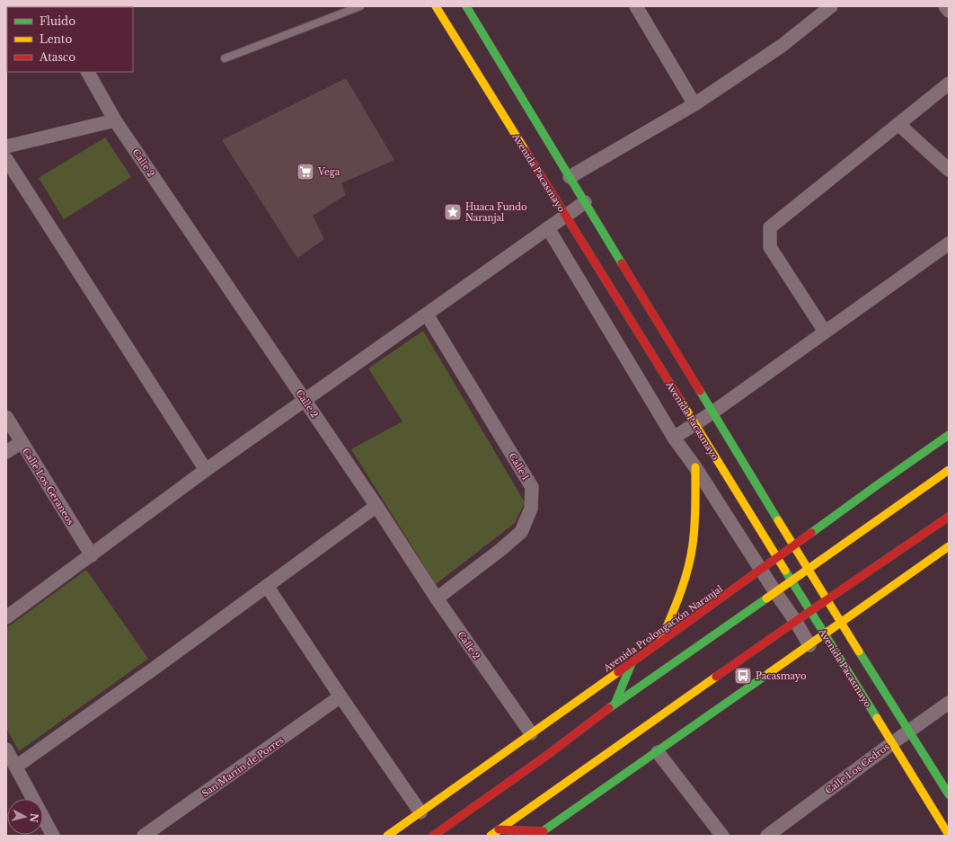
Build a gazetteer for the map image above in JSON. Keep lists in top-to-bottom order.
{
  "streets": {
    "main road": ["Avenida Pacasmayo", "Avenida Prolongación Naranjal"],
    "street": [
      "Calle 2",
      "Calle 1",
      "Calle Los Geraneos",
      "San Martin de Porres",
      "Calle Los Cedros"
    ]
  },
  "crossings": [
    ["Calle 2", "Calle 1"],
    ["Calle 2", "Avenida Prolongación Naranjal"],
    ["Avenida Pacasmayo", "Avenida Prolongación Naranjal"],
    ["Avenida Pacasmayo", "Calle Los Cedros"]
  ],
  "places": {
    "supermarket": ["Vega"],
    "place": ["Huaca Fundo Naranjal"],
    "bus stop": ["Pacasmayo"]
  },
  "legend": ["Fluido", "Lento", "Atasco"],
  "north": "right"
}
